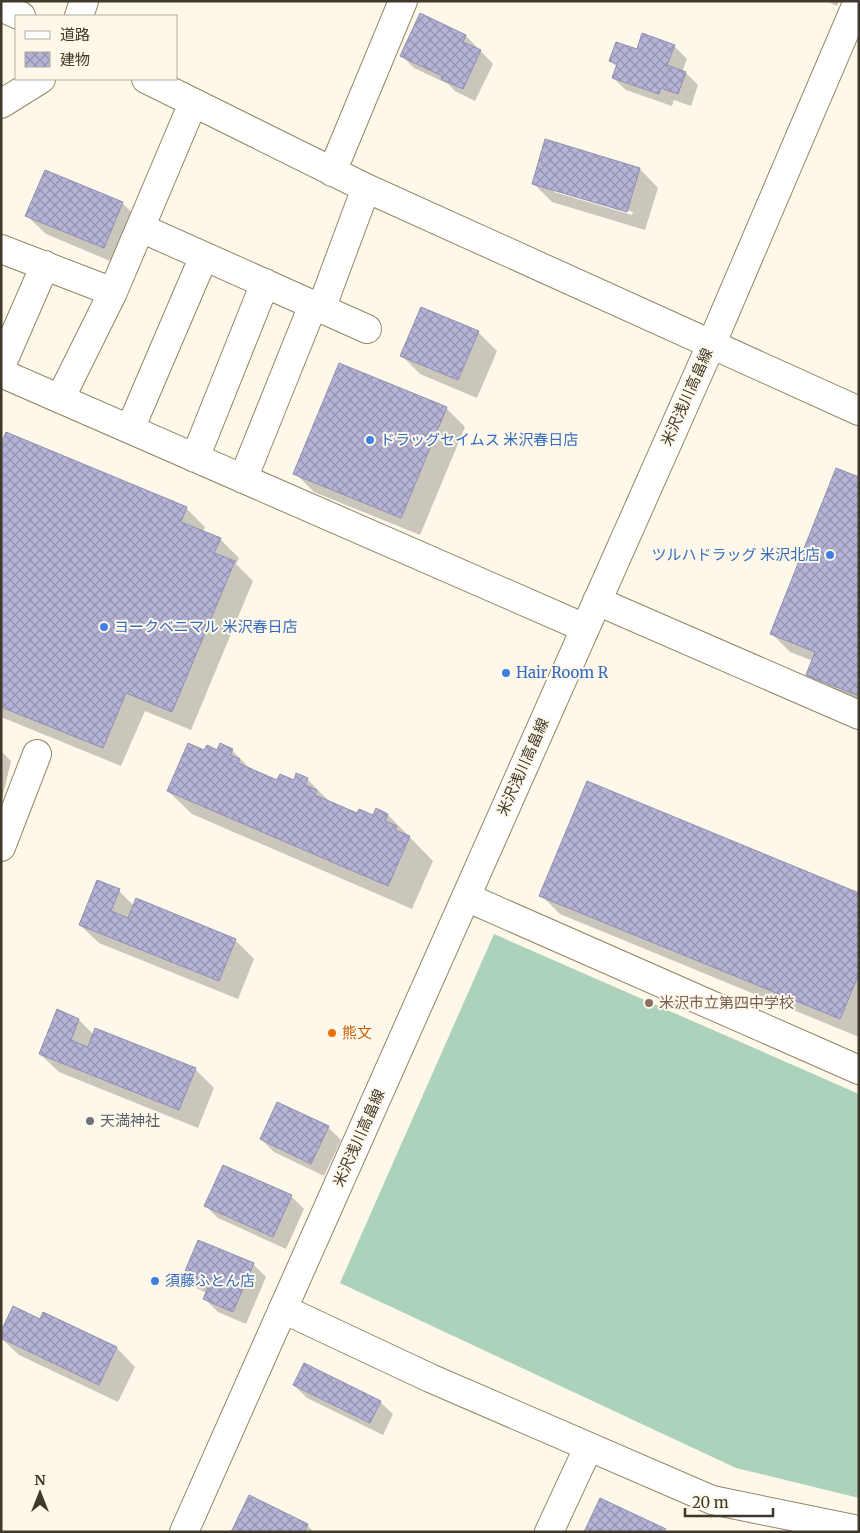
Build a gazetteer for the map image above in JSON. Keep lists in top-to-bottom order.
{
  "streets": {
    "street": ["米沢浅川高畠線"]
  },
  "places": [
    "ドラッグセイムス 米沢春日店",
    "ツルハドラッグ 米沢北店",
    "ヨークベニマル 米沢春日店",
    "Hair Room R",
    "米沢市立第四中学校",
    "熊文",
    "天満神社",
    "須藤ふとん店"
  ],
  "legend": ["道路", "建物"],
  "scale_bar": "20 m",
  "north": "top"
}
